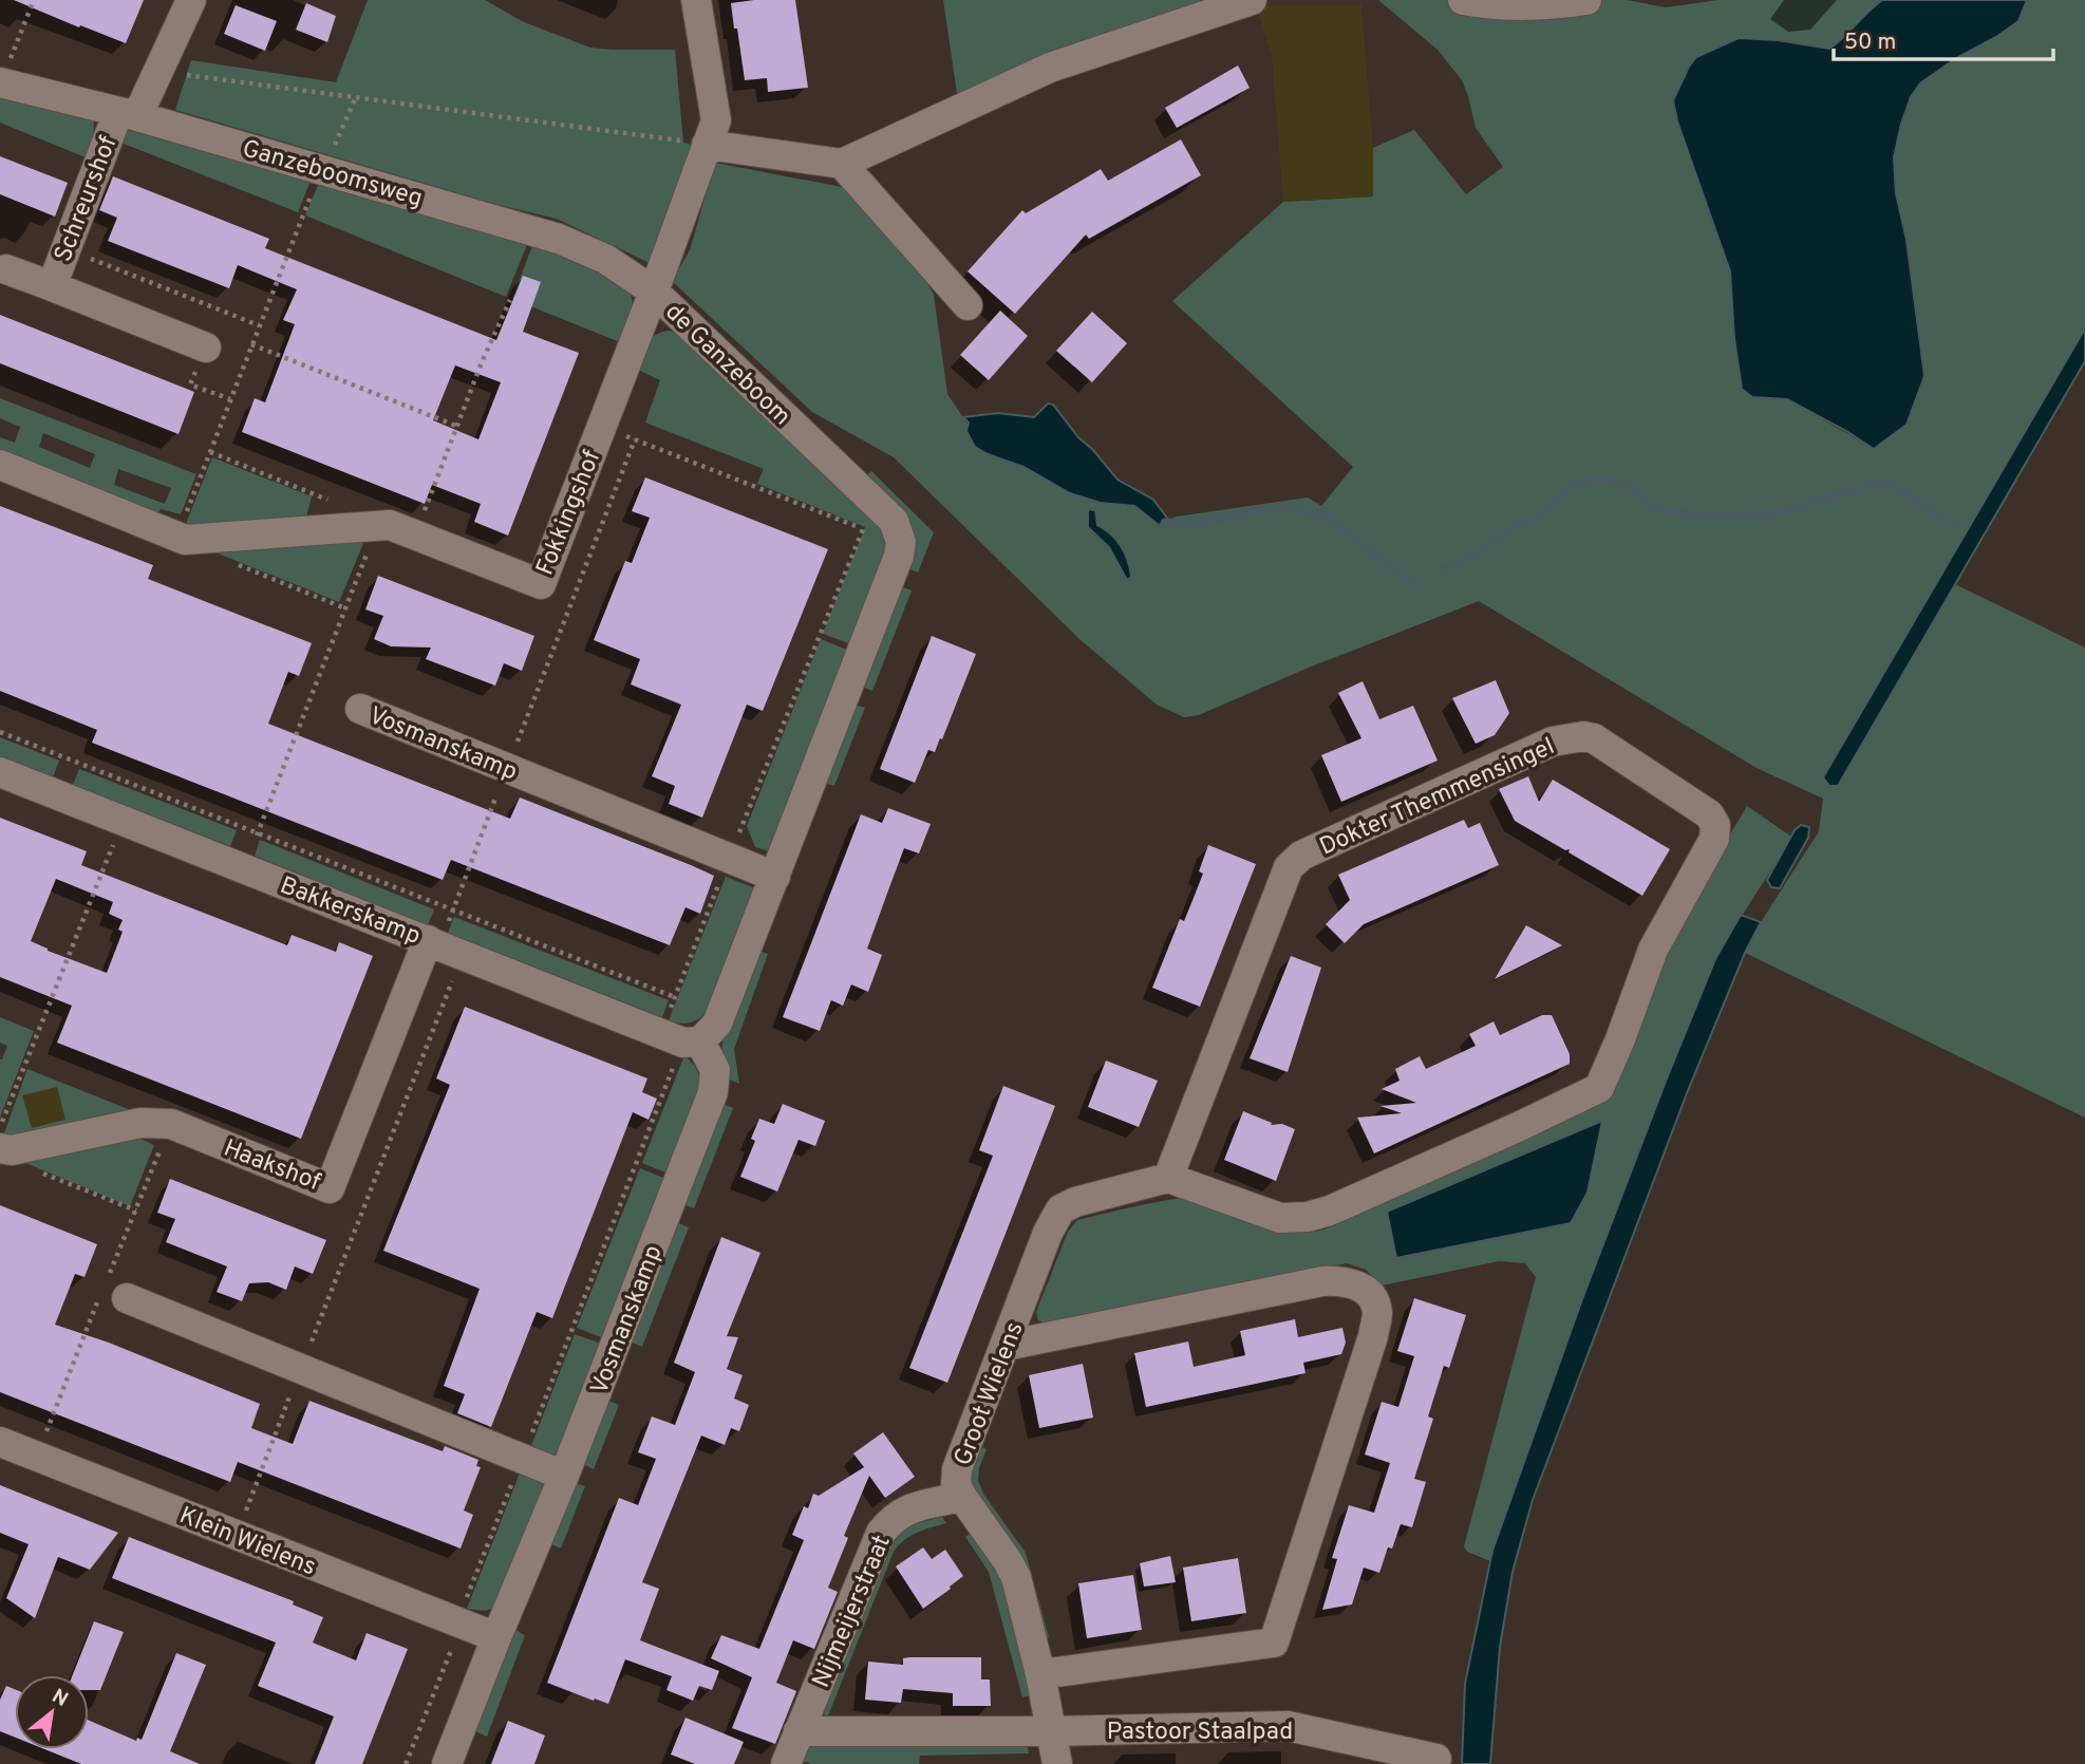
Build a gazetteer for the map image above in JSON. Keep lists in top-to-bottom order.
{
  "streets": {
    "street": [
      "Ganzeboomsweg",
      "Schreurshof",
      "de Ganzeboom",
      "Fokkingshof",
      "Vosmanskamp",
      "Dokter Themmensingel",
      "Bakkerskamp",
      "Haakshof",
      "Groot Wielens",
      "Klein Wielens",
      "Nijmeijerstraat",
      "Pastoor Staalpad"
    ]
  },
  "crossings": [
    ["Ganzeboomsweg", "Schreurshof"],
    ["Ganzeboomsweg", "de Ganzeboom"],
    ["Ganzeboomsweg", "Fokkingshof"],
    ["de Ganzeboom", "Fokkingshof"],
    ["de Ganzeboom", "Vosmanskamp"],
    ["Vosmanskamp", "Bakkerskamp"],
    ["Vosmanskamp", "Klein Wielens"],
    ["Dokter Themmensingel", "Groot Wielens"],
    ["Bakkerskamp", "Haakshof"],
    ["Groot Wielens", "Nijmeijerstraat"],
    ["Groot Wielens", "Pastoor Staalpad"]
  ],
  "scale_bar": "50 m",
  "north": "top right"
}
